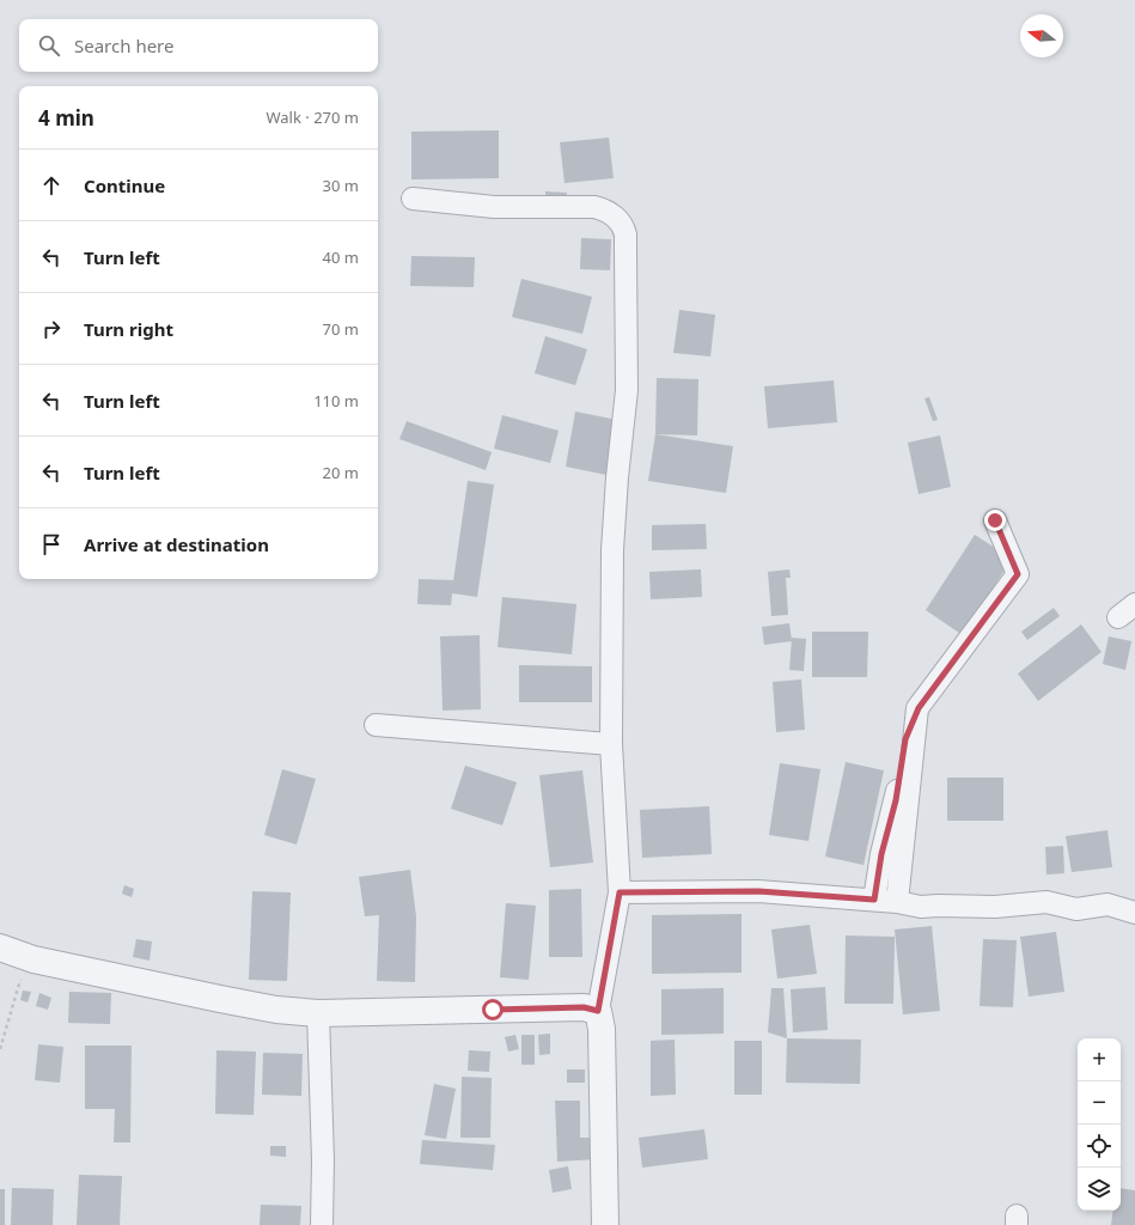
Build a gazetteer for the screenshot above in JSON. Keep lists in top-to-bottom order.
{
  "north": "left",
  "page": {
    "search": "Search here",
    "heading": ["4 min", "Walk · 270 m"],
    "list": [
      ["Continue", "30 m"],
      ["Turn left", "40 m"],
      ["Turn right", "70 m"],
      ["Turn left", "110 m"],
      ["Turn left", "20 m"],
      "Arrive at destination"
    ],
    "map_buttons": ["+", "−"]
  }
}
